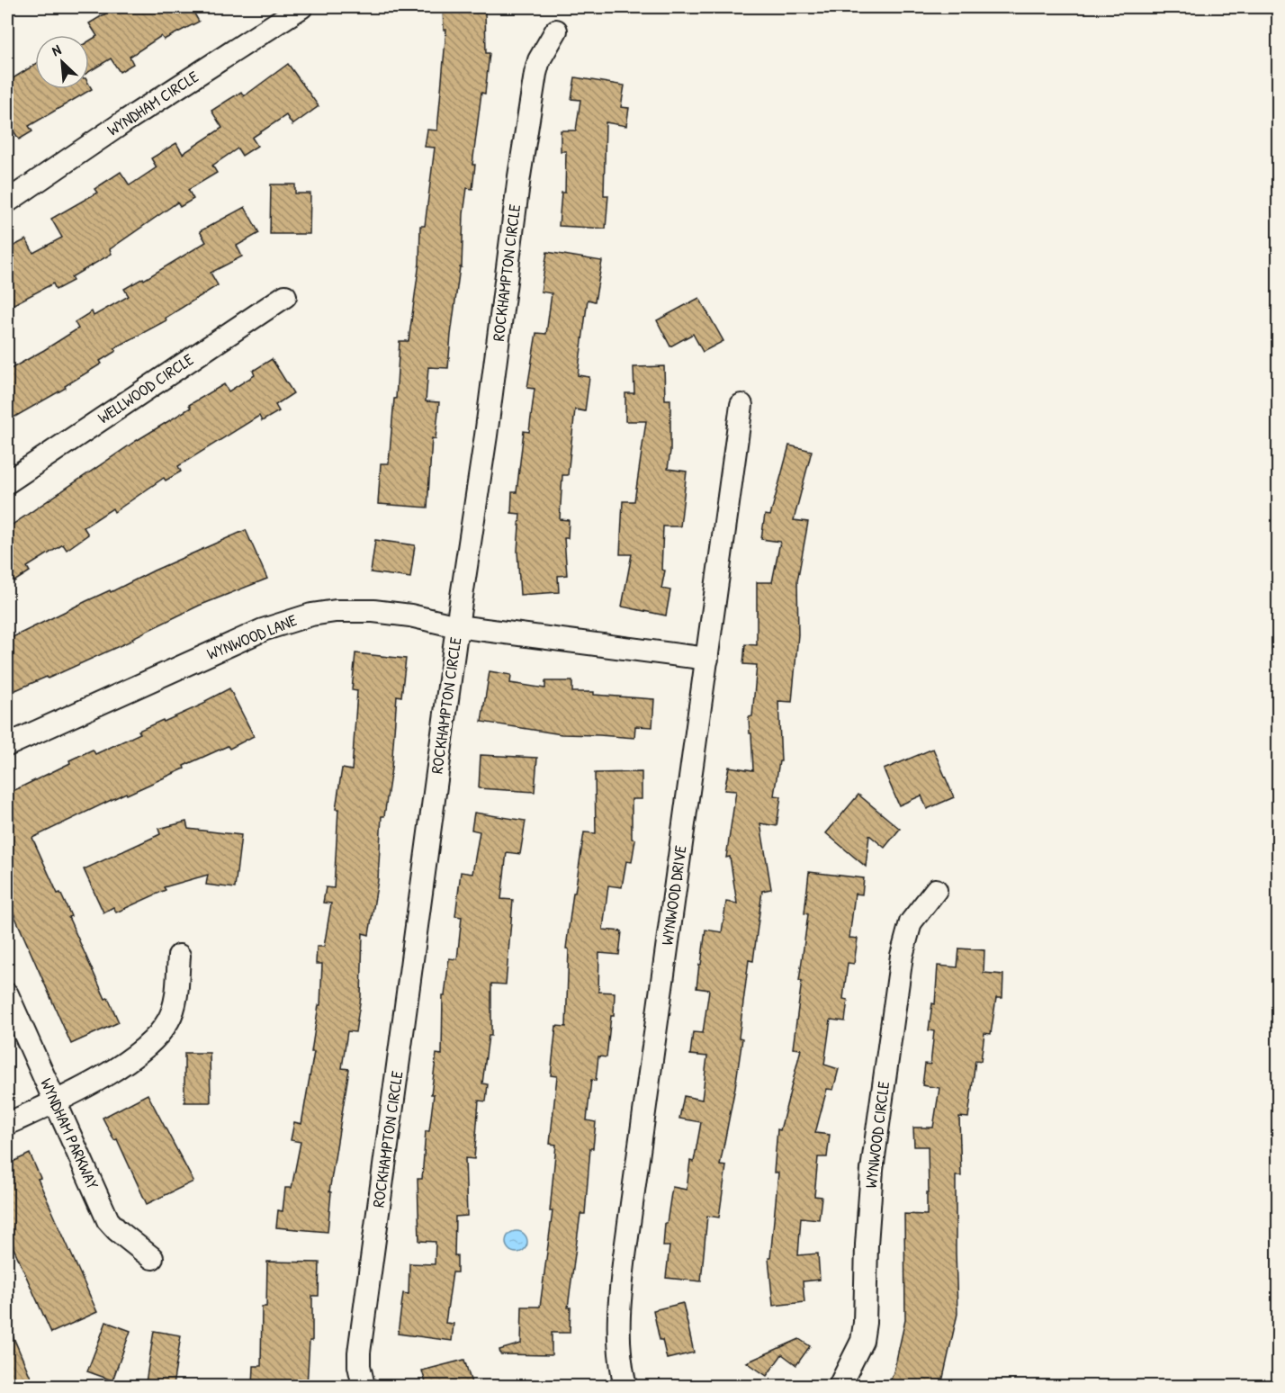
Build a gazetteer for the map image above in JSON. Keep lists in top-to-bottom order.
{
  "streets": {
    "street": [
      "WYNDHAM CIRCLE",
      "ROCKHAMPTON CIRCLE",
      "WELLWOOD CIRCLE",
      "WYNWOOD LANE",
      "WYNWOOD DRIVE",
      "WYNDHAM PARKWAY",
      "WYNWOOD CIRCLE"
    ]
  },
  "crossings": [
    ["ROCKHAMPTON CIRCLE", "WYNWOOD LANE"],
    ["WYNWOOD LANE", "WYNWOOD DRIVE"]
  ],
  "north": "top left"
}
